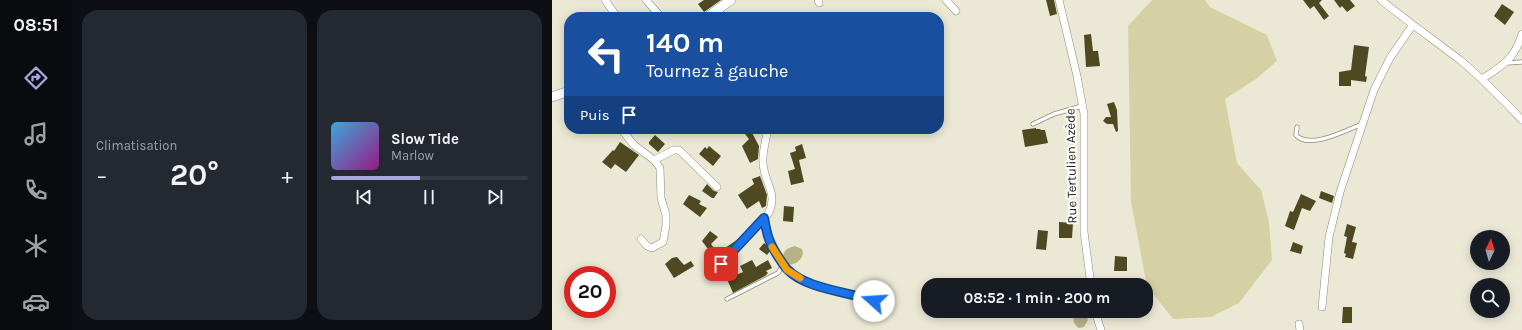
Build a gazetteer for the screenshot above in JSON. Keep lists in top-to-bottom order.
{
  "streets": {
    "street": ["Rue Tertulien Azède"]
  },
  "north": "top",
  "page": {
    "tabs": "08:51",
    "tile": "Climatisation",
    "turn": ["140 m", "Tournez à gauche"],
    "then": "Puis",
    "song": ["Slow Tide", "Marlow"],
    "heat": ["−", "20°", "+"],
    "limit": "20",
    "trip": "08:52 · 1 min · 200 m"
  }
}
